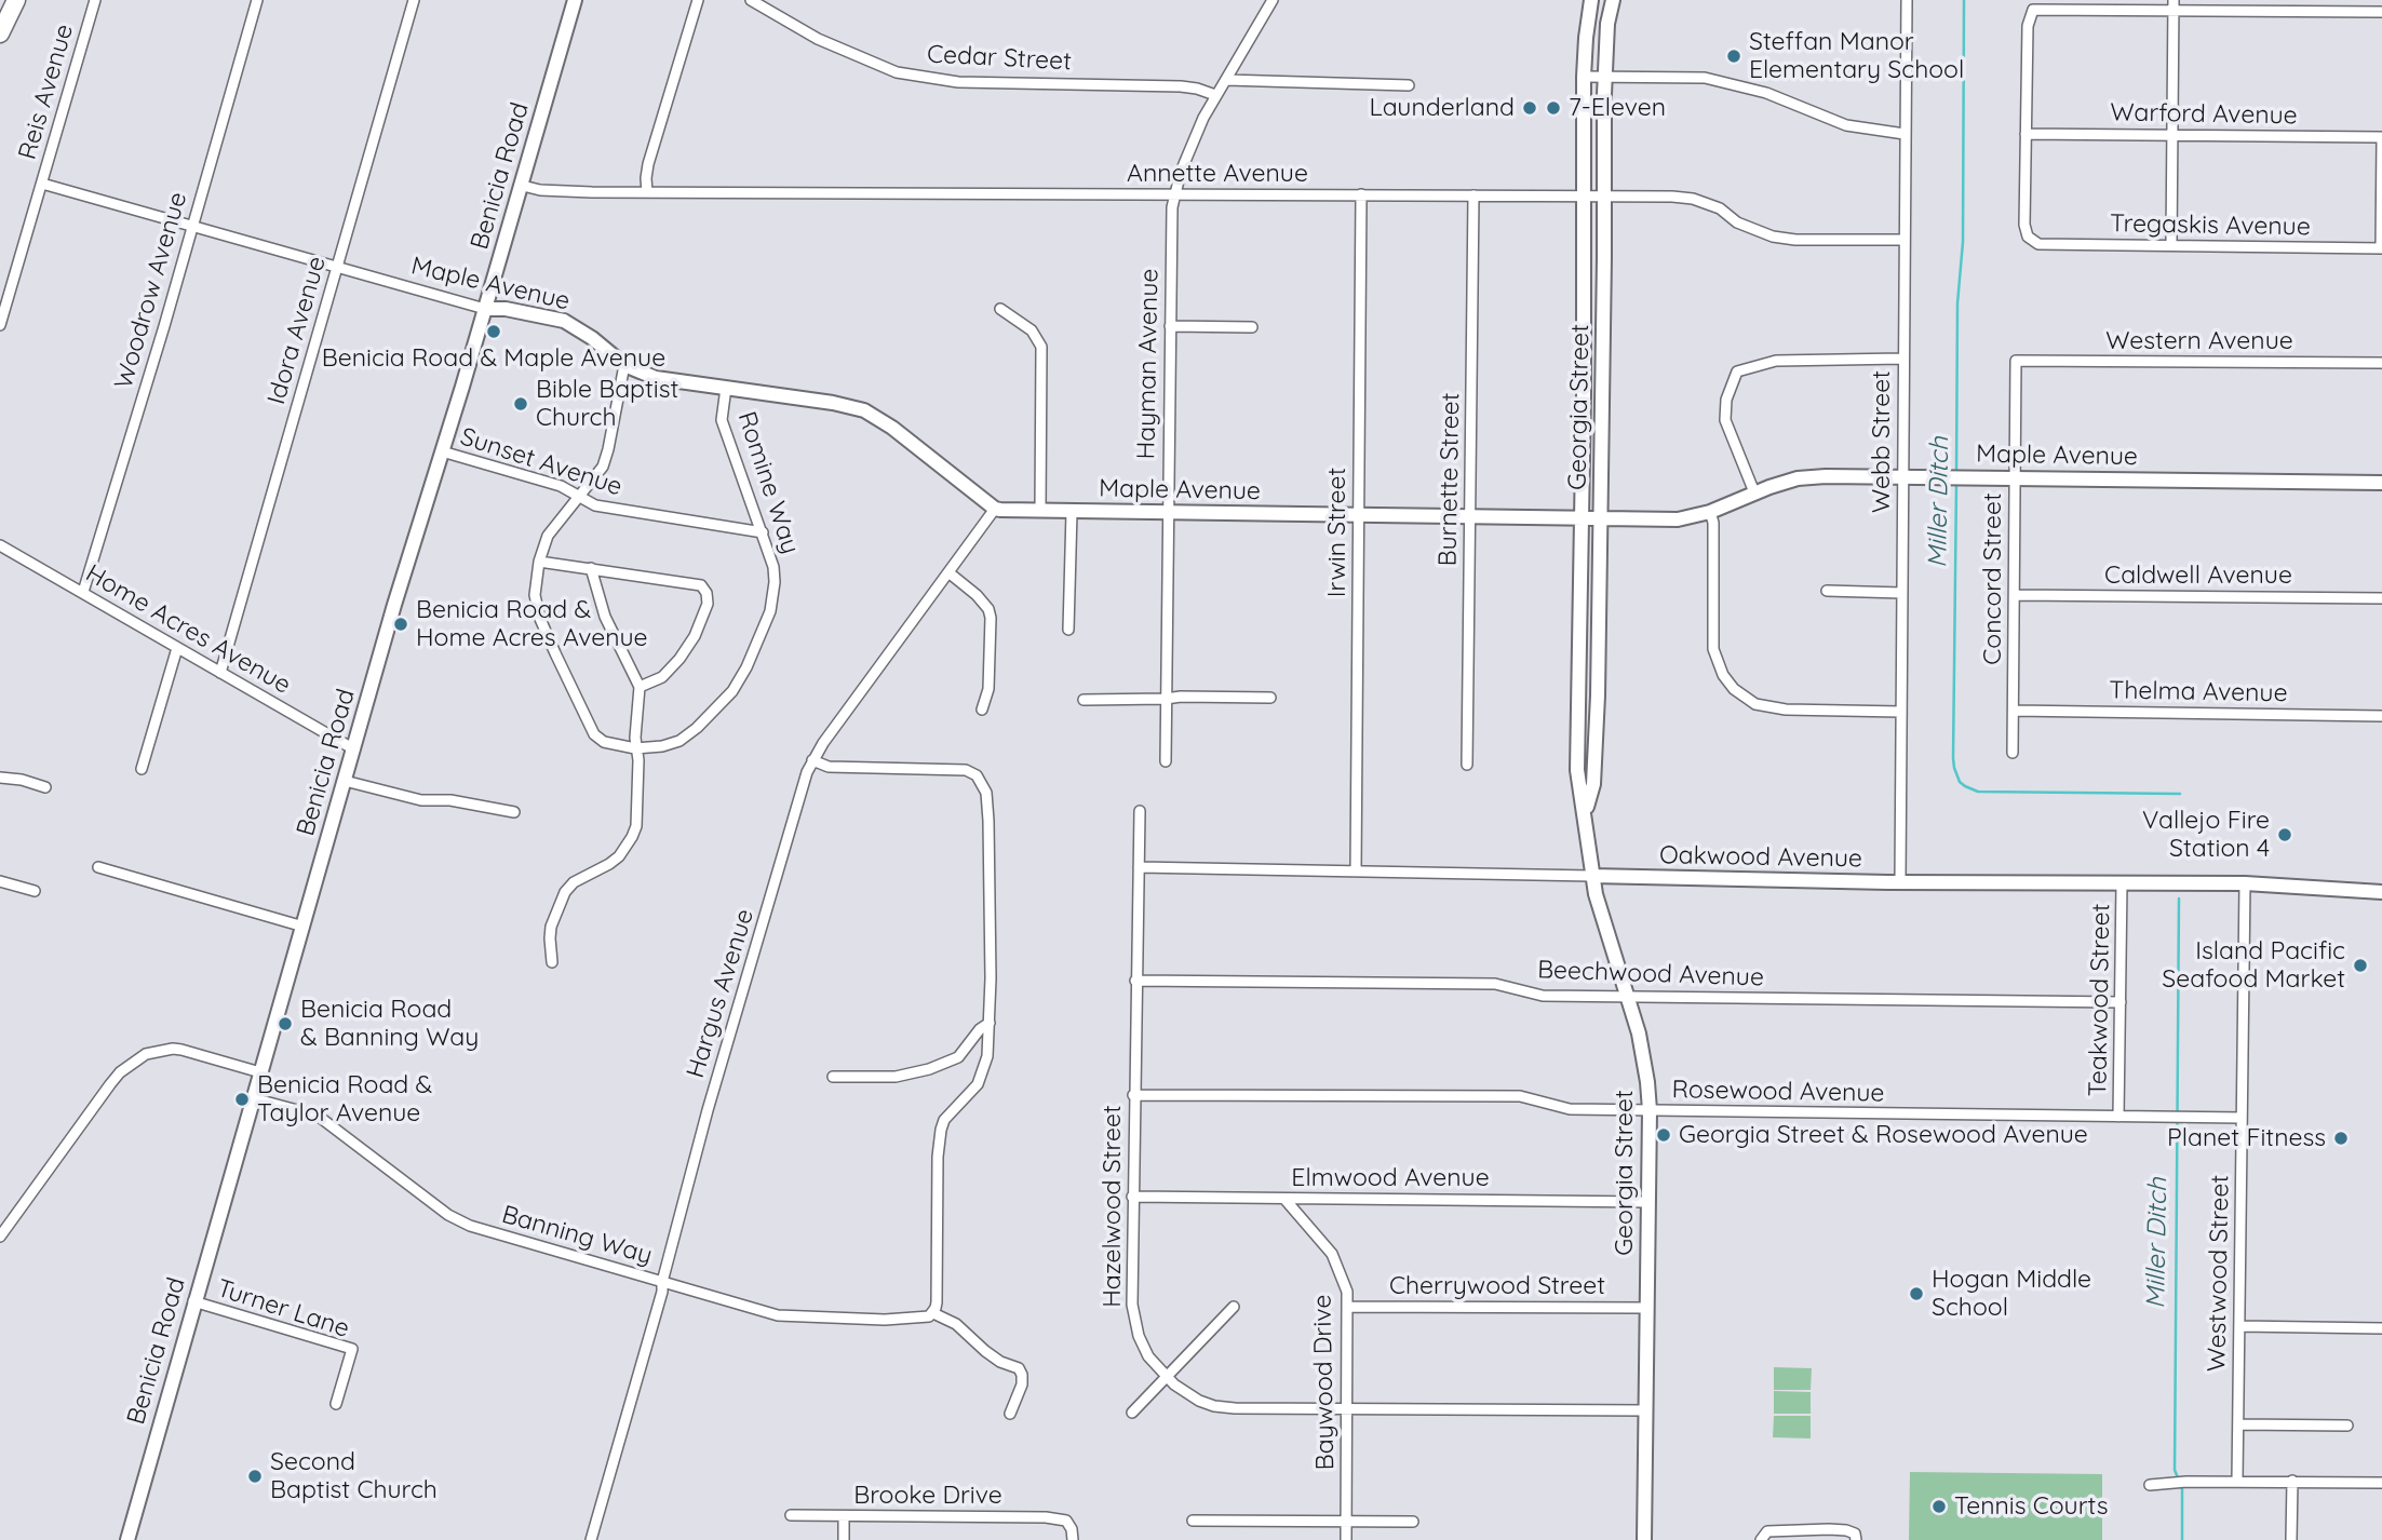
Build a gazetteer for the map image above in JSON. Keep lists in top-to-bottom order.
{
  "streets": {
    "main road": [
      "Benicia Road",
      "Maple Avenue",
      "Georgia Street",
      "Oakwood Avenue"
    ],
    "street": [
      "Cedar Street",
      "Reis Avenue",
      "Warford Avenue",
      "Annette Avenue",
      "Tregaskis Avenue",
      "Woodrow Avenue",
      "Idora Avenue",
      "Western Avenue",
      "Hayman Avenue",
      "Webb Street",
      "Sunset Avenue",
      "Burnette Street",
      "Romine Way",
      "Irwin Street",
      "Caldwell Avenue",
      "Concord Street",
      "Home Acres Avenue",
      "Thelma Avenue",
      "Beechwood Avenue",
      "Hargus Avenue",
      "Teakwood Street",
      "Rosewood Avenue",
      "Elmwood Avenue",
      "Hazelwood Street",
      "Banning Way",
      "Westwood Street",
      "Cherrywood Street",
      "Turner Lane",
      "Baywood Drive",
      "Brooke Drive"
    ]
  },
  "crossings": [
    ["Cedar Street", "Hayman Avenue"],
    ["Reis Avenue", "Maple Avenue"],
    ["Warford Avenue", "Tregaskis Avenue"],
    ["Annette Avenue", "Benicia Road"],
    ["Annette Avenue", "Hayman Avenue"],
    ["Annette Avenue", "Georgia Street"],
    ["Annette Avenue", "Webb Street"],
    ["Annette Avenue", "Burnette Street"],
    ["Annette Avenue", "Irwin Street"],
    ["Benicia Road", "Maple Avenue"],
    ["Benicia Road", "Sunset Avenue"],
    ["Benicia Road", "Home Acres Avenue"],
    ["Benicia Road", "Banning Way"],
    ["Benicia Road", "Turner Lane"],
    ["Maple Avenue", "Woodrow Avenue"],
    ["Maple Avenue", "Idora Avenue"],
    ["Maple Avenue", "Hayman Avenue"],
    ["Maple Avenue", "Georgia Street"],
    ["Maple Avenue", "Webb Street"],
    ["Maple Avenue", "Burnette Street"],
    ["Maple Avenue", "Romine Way"],
    ["Maple Avenue", "Irwin Street"],
    ["Maple Avenue", "Concord Street"],
    ["Maple Avenue", "Hargus Avenue"],
    ["Woodrow Avenue", "Home Acres Avenue"],
    ["Idora Avenue", "Home Acres Avenue"],
    ["Western Avenue", "Concord Street"],
    ["Georgia Street", "Oakwood Avenue"],
    ["Georgia Street", "Beechwood Avenue"],
    ["Georgia Street", "Rosewood Avenue"],
    ["Georgia Street", "Elmwood Avenue"],
    ["Georgia Street", "Hazelwood Street"],
    ["Georgia Street", "Cherrywood Street"],
    ["Webb Street", "Oakwood Avenue"],
    ["Sunset Avenue", "Romine Way"],
    ["Irwin Street", "Oakwood Avenue"],
    ["Caldwell Avenue", "Concord Street"],
    ["Concord Street", "Thelma Avenue"],
    ["Oakwood Avenue", "Teakwood Street"],
    ["Oakwood Avenue", "Hazelwood Street"],
    ["Oakwood Avenue", "Westwood Street"],
    ["Beechwood Avenue", "Teakwood Street"],
    ["Beechwood Avenue", "Hazelwood Street"],
    ["Hargus Avenue", "Banning Way"],
    ["Teakwood Street", "Rosewood Avenue"],
    ["Rosewood Avenue", "Hazelwood Street"],
    ["Rosewood Avenue", "Westwood Street"],
    ["Elmwood Avenue", "Hazelwood Street"],
    ["Elmwood Avenue", "Cherrywood Street"],
    ["Elmwood Avenue", "Baywood Drive"],
    ["Hazelwood Street", "Cherrywood Street"],
    ["Hazelwood Street", "Baywood Drive"],
    ["Cherrywood Street", "Baywood Drive"]
  ],
  "water": ["Miller Ditch"],
  "places": [
    "Steffan Manor Elementary School",
    "Launderland",
    "7-Eleven",
    "Benicia Road & Maple Avenue",
    "Bible Baptist Church",
    "Benicia Road & Home Acres Avenue",
    "Vallejo Fire Station 4",
    "Island Pacific Seafood Market",
    "Benicia Road & Banning Way",
    "Benicia Road & Taylor Avenue",
    "Georgia Street & Rosewood Avenue",
    "Planet Fitness",
    "Hogan Middle School",
    "Second Baptist Church",
    "Tennis Courts"
  ]
}
